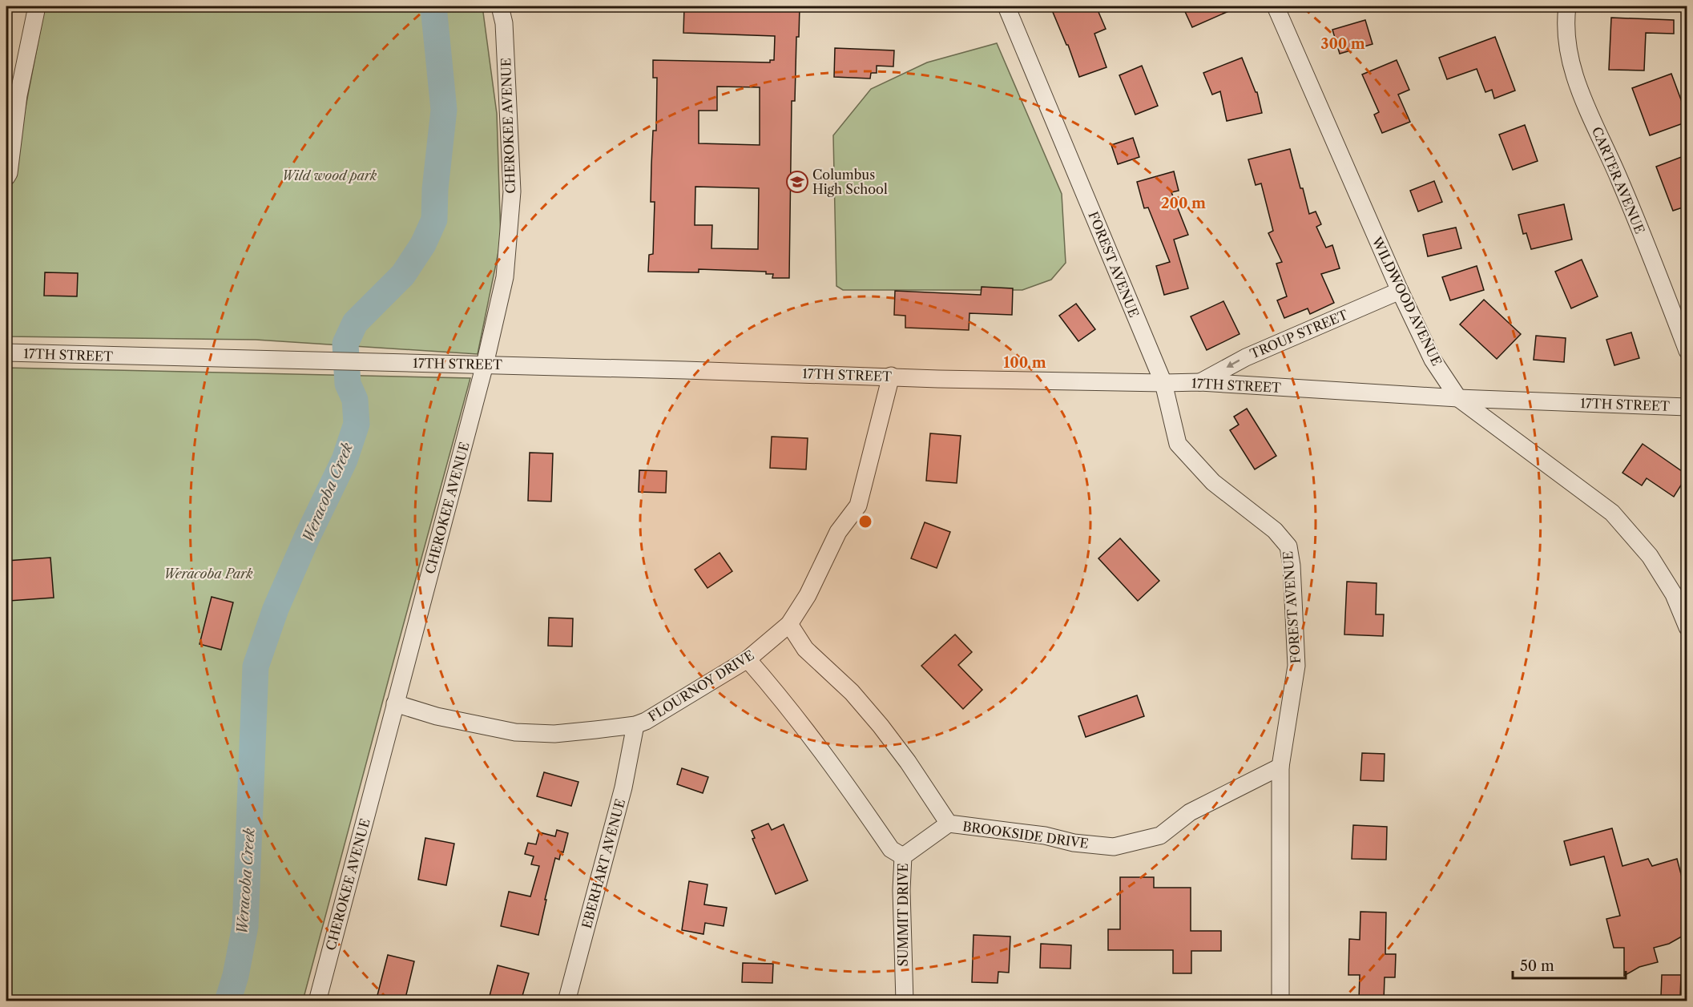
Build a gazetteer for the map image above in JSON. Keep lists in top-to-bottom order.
{
  "streets": {
    "street": [
      "CHEROKEE AVENUE",
      "CARTER AVENUE",
      "FOREST AVENUE",
      "WILDWOOD AVENUE",
      "TROUP STREET",
      "17TH STREET",
      "FLOURNOY DRIVE",
      "BROOKSIDE DRIVE",
      "EBERHART AVENUE",
      "SUMMIT DRIVE"
    ]
  },
  "crossings": [
    ["CHEROKEE AVENUE", "17TH STREET"],
    ["CHEROKEE AVENUE", "FLOURNOY DRIVE"],
    ["FOREST AVENUE", "17TH STREET"],
    ["FOREST AVENUE", "BROOKSIDE DRIVE"],
    ["WILDWOOD AVENUE", "TROUP STREET"],
    ["WILDWOOD AVENUE", "17TH STREET"],
    ["TROUP STREET", "17TH STREET"],
    ["17TH STREET", "FLOURNOY DRIVE"],
    ["FLOURNOY DRIVE", "BROOKSIDE DRIVE"],
    ["FLOURNOY DRIVE", "EBERHART AVENUE"],
    ["BROOKSIDE DRIVE", "SUMMIT DRIVE"]
  ],
  "one_way": ["TROUP STREET"],
  "water": ["Weracoba Creek"],
  "parks": ["Wild wood park", "Weracoba Park"],
  "places": {
    "school or university": ["Columbus High School"]
  },
  "scale_bar": "50 m",
  "rings": ["300 m", "200 m", "100 m"]
}
